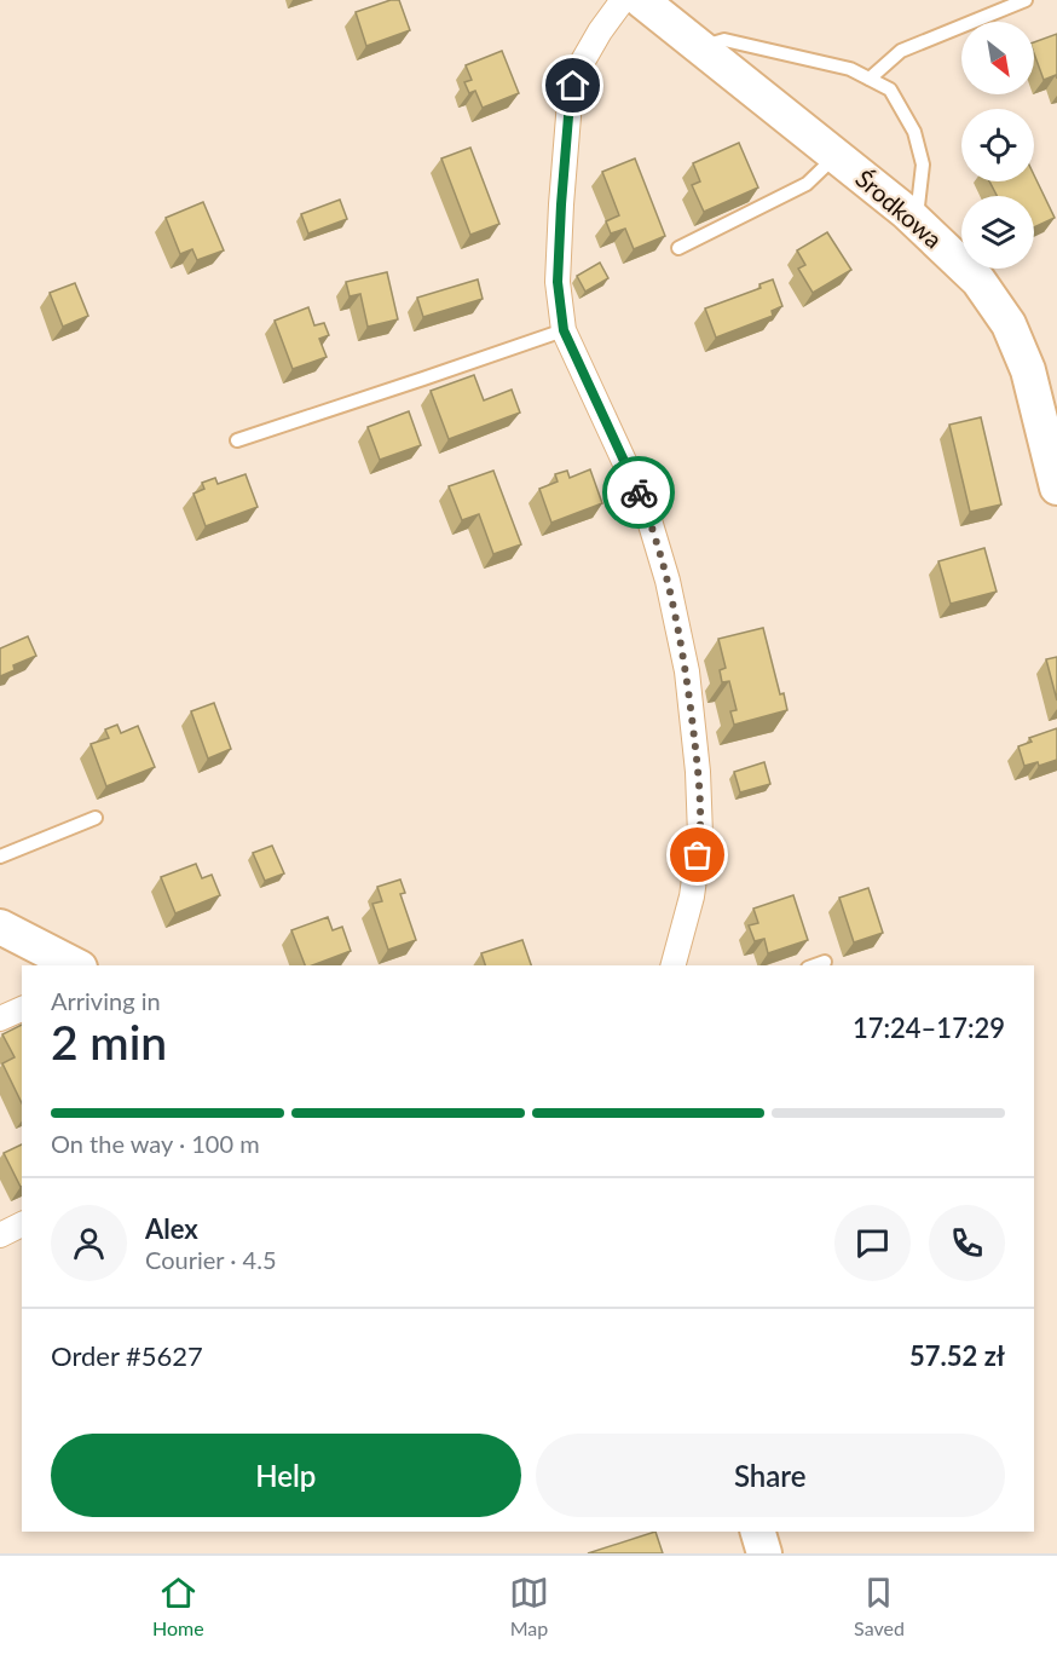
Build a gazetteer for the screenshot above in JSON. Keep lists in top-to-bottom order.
{
  "streets": {
    "street": ["Środkowa"]
  },
  "north": "bottom right",
  "page": {
    "heading": ["2 min", "Arriving in", "17:24–17:29"],
    "panel": [
      "Alex",
      "Courier · 4.5",
      "Order #5627",
      "57.52 zł"
    ],
    "bar": "On the way · 100 m",
    "buttons": ["Help", "Share"],
    "tabs": ["Home", "Map", "Saved"]
  }
}
